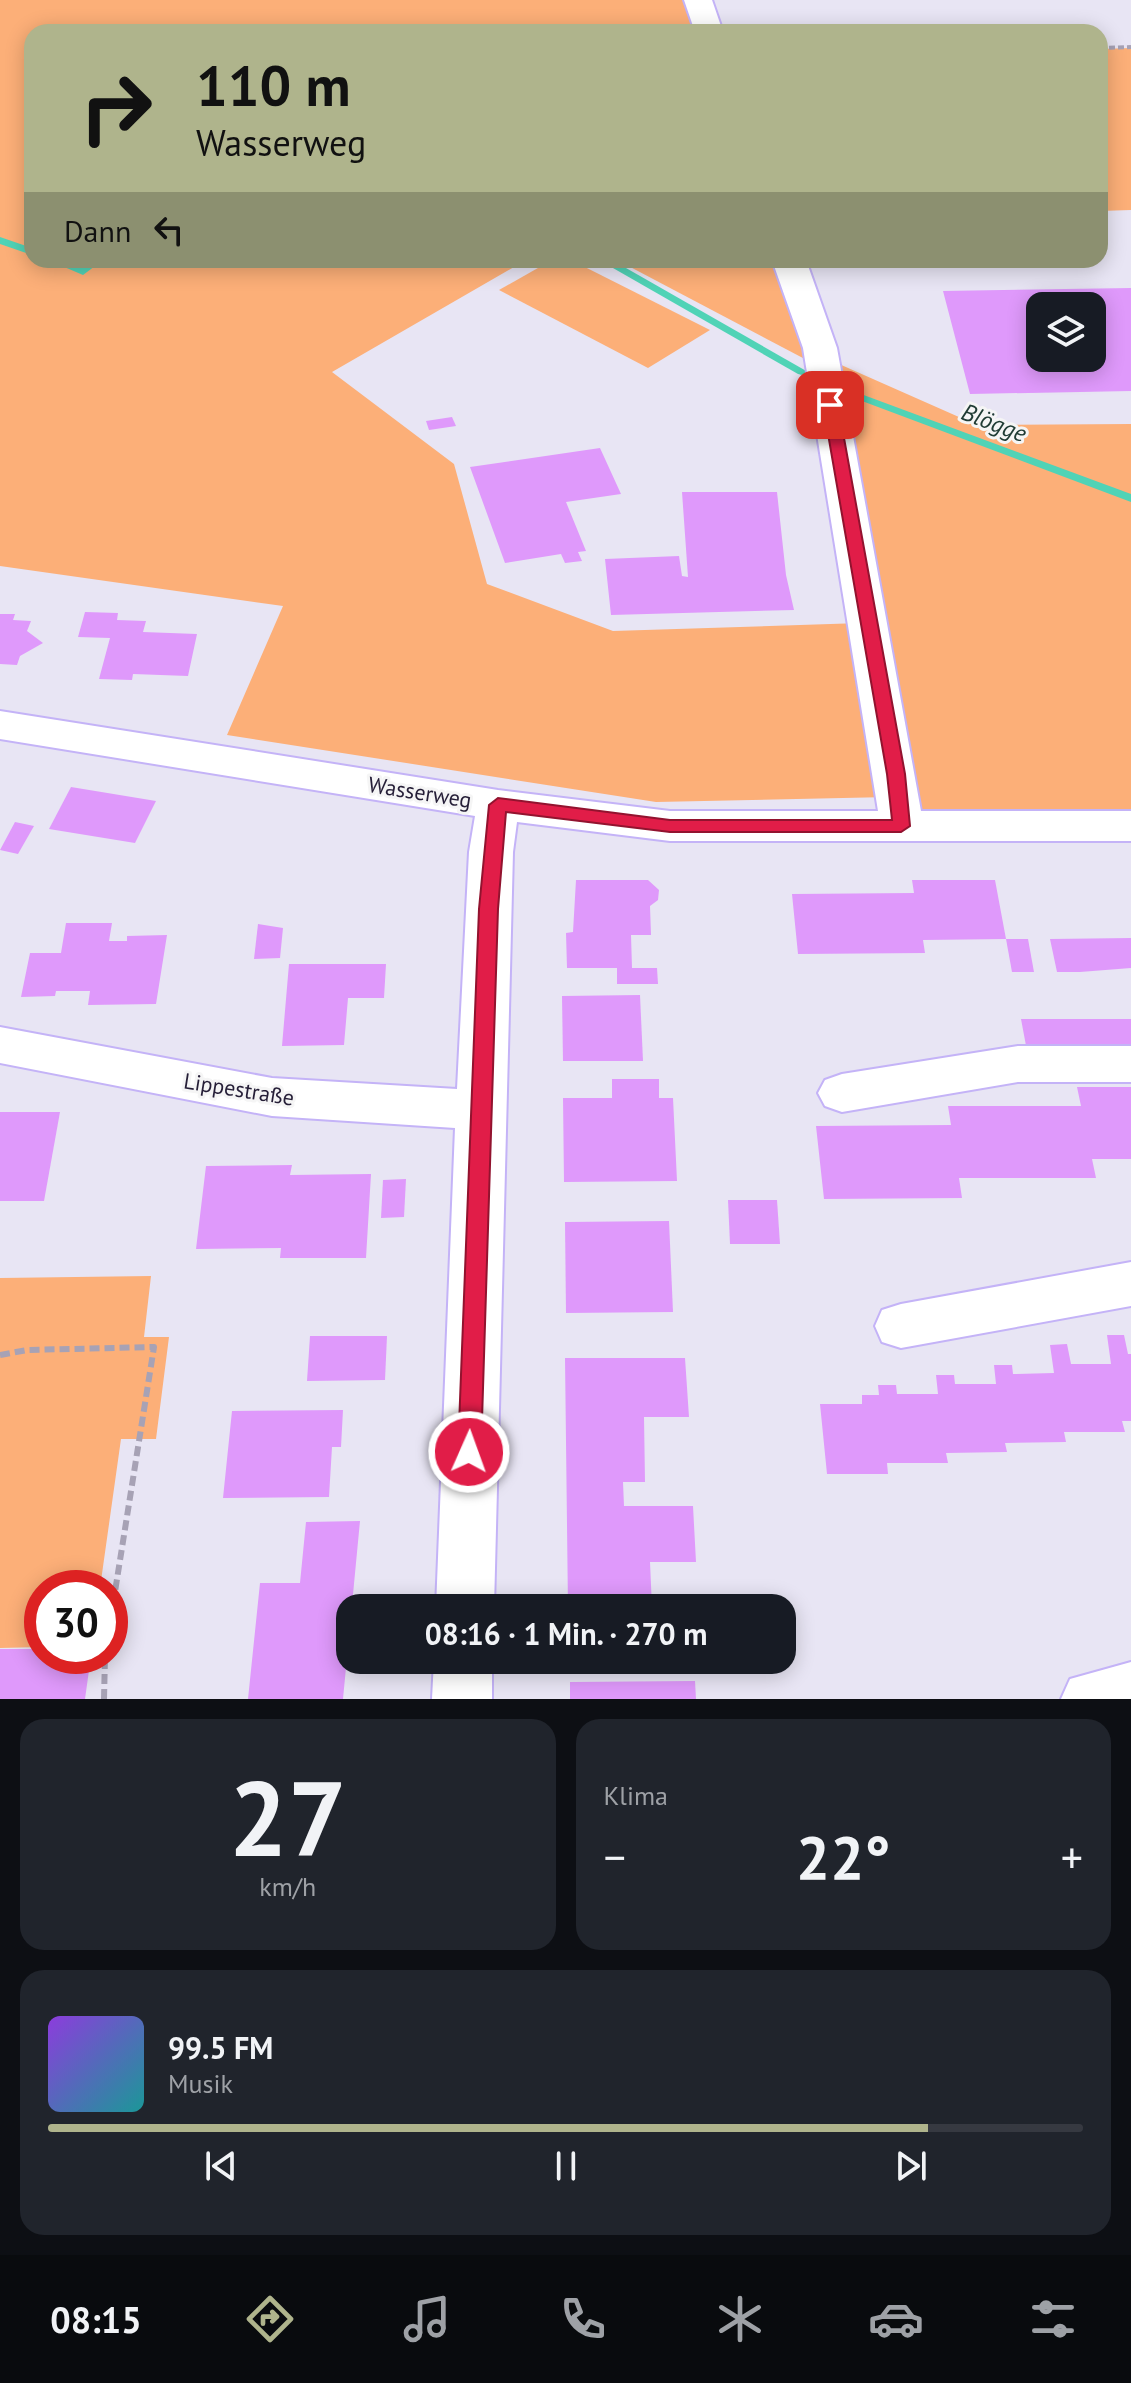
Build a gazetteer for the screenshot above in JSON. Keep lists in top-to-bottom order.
{
  "streets": {
    "street": ["Wasserweg", "Lippestraße"]
  },
  "water": ["Blögge"],
  "page": {
    "turn": ["110 m", "Wasserweg"],
    "then": "Dann",
    "limit": "30",
    "trip": "08:16 · 1 Min. · 270 m",
    "tile": [
      ["27", "km/h"],
      "Klima"
    ],
    "heat": ["−", "22°", "+"],
    "song": ["99.5 FM", "Musik"],
    "tabs": "08:15"
  }
}
